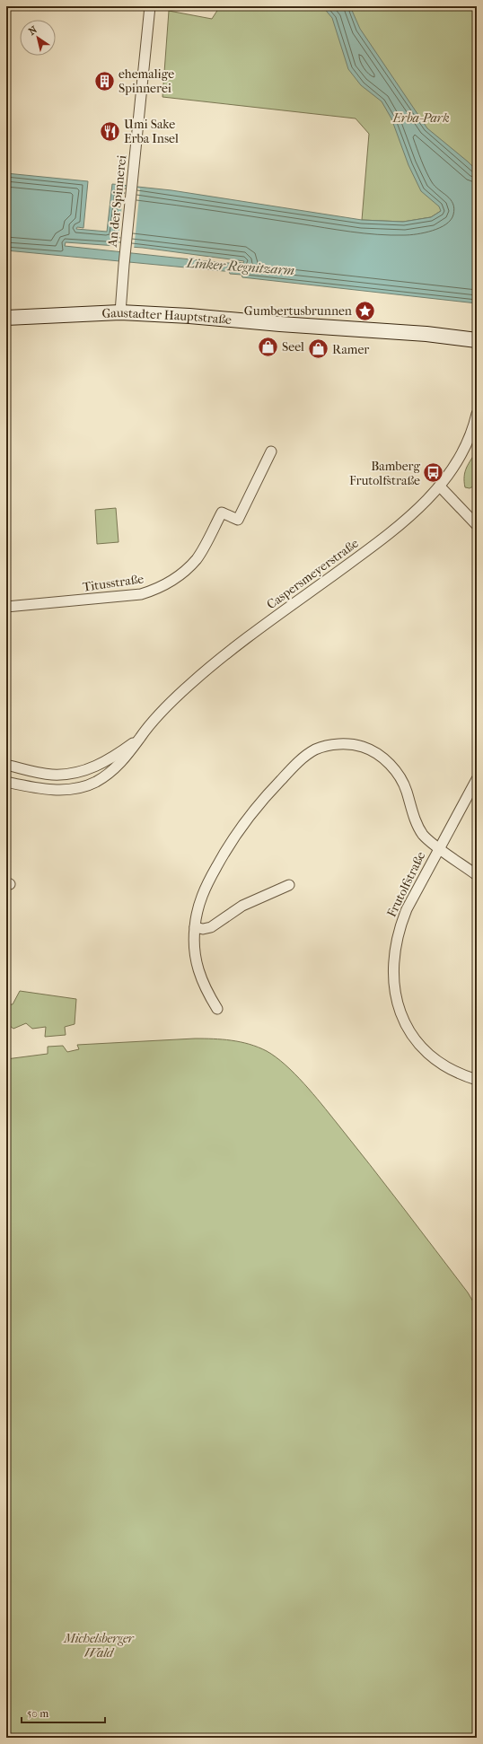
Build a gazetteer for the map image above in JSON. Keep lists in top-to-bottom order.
{
  "streets": {
    "street": [
      "An der Spinnerei",
      "Gaustadter Hauptstraße",
      "Caspersmeyerstraße",
      "Titusstraße",
      "Frutolfstraße"
    ]
  },
  "crossings": [
    ["An der Spinnerei", "Gaustadter Hauptstraße"]
  ],
  "water": ["Linker Regnitzarm"],
  "parks": ["Erba-Park", "Michelsberger Wald"],
  "places": {
    "building": ["ehemalige Spinnerei"],
    "restaurant": ["Umi Sake Erba Insel"],
    "place": ["Gumbertusbrunnen"],
    "shop": ["Seel", "Ramer"],
    "bus stop": ["Bamberg Frutolfstraße"]
  },
  "scale_bar": "50 m",
  "north": "top left"
}
